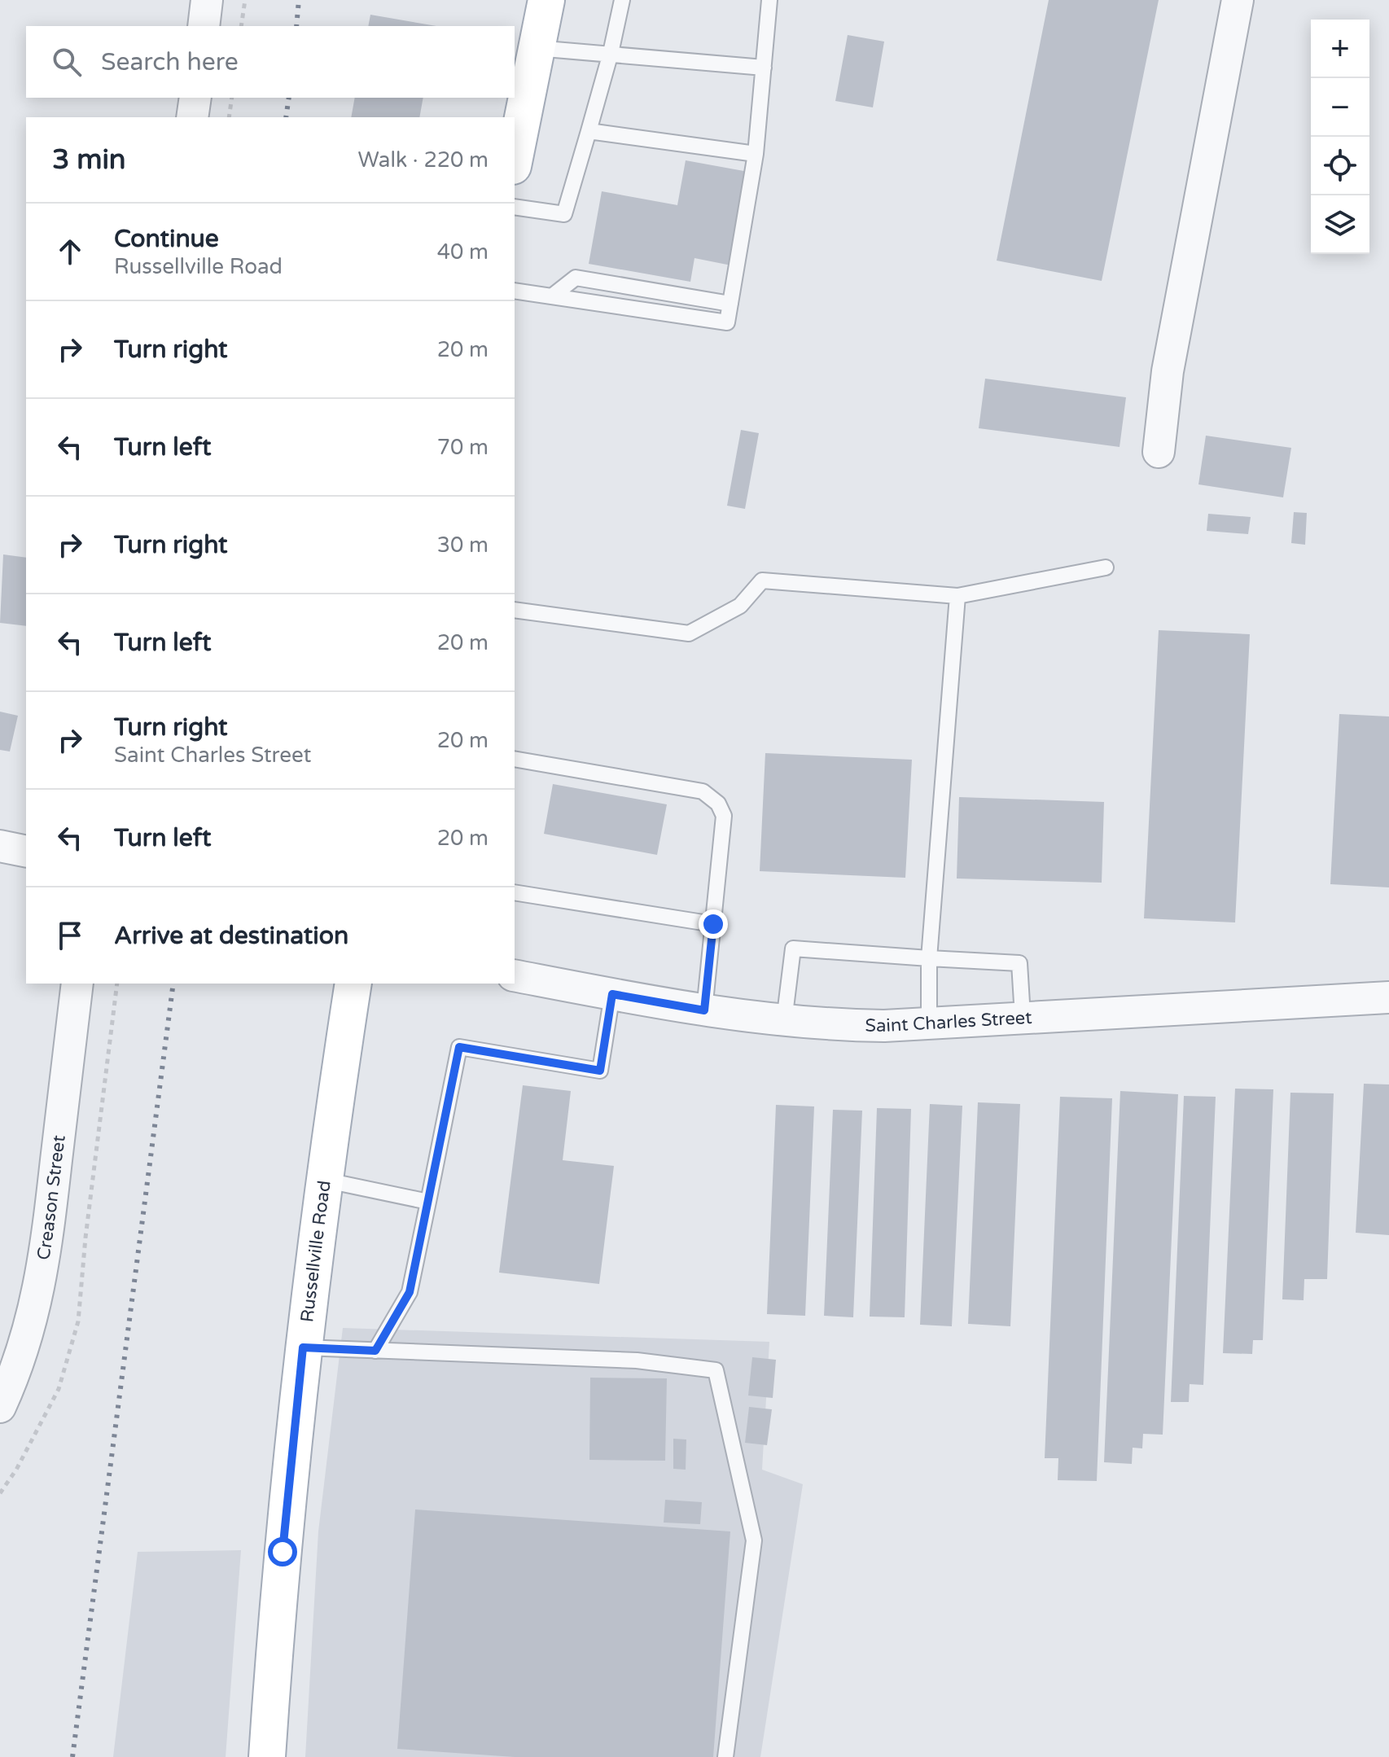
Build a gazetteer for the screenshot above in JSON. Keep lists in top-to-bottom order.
{
  "streets": {
    "main road": ["Russellville Road"],
    "street": ["Saint Charles Street", "Creason Street"]
  },
  "page": {
    "map_buttons": ["+", "−"],
    "search": "Search here",
    "heading": ["3 min", "Walk · 220 m"],
    "list": [
      ["Continue", "Russellville Road", "40 m"],
      ["Turn right", "20 m"],
      ["Turn left", "70 m"],
      ["Turn right", "30 m"],
      ["Turn left", "20 m"],
      ["Turn right", "Saint Charles Street", "20 m"],
      ["Turn left", "20 m"],
      "Arrive at destination"
    ]
  }
}
